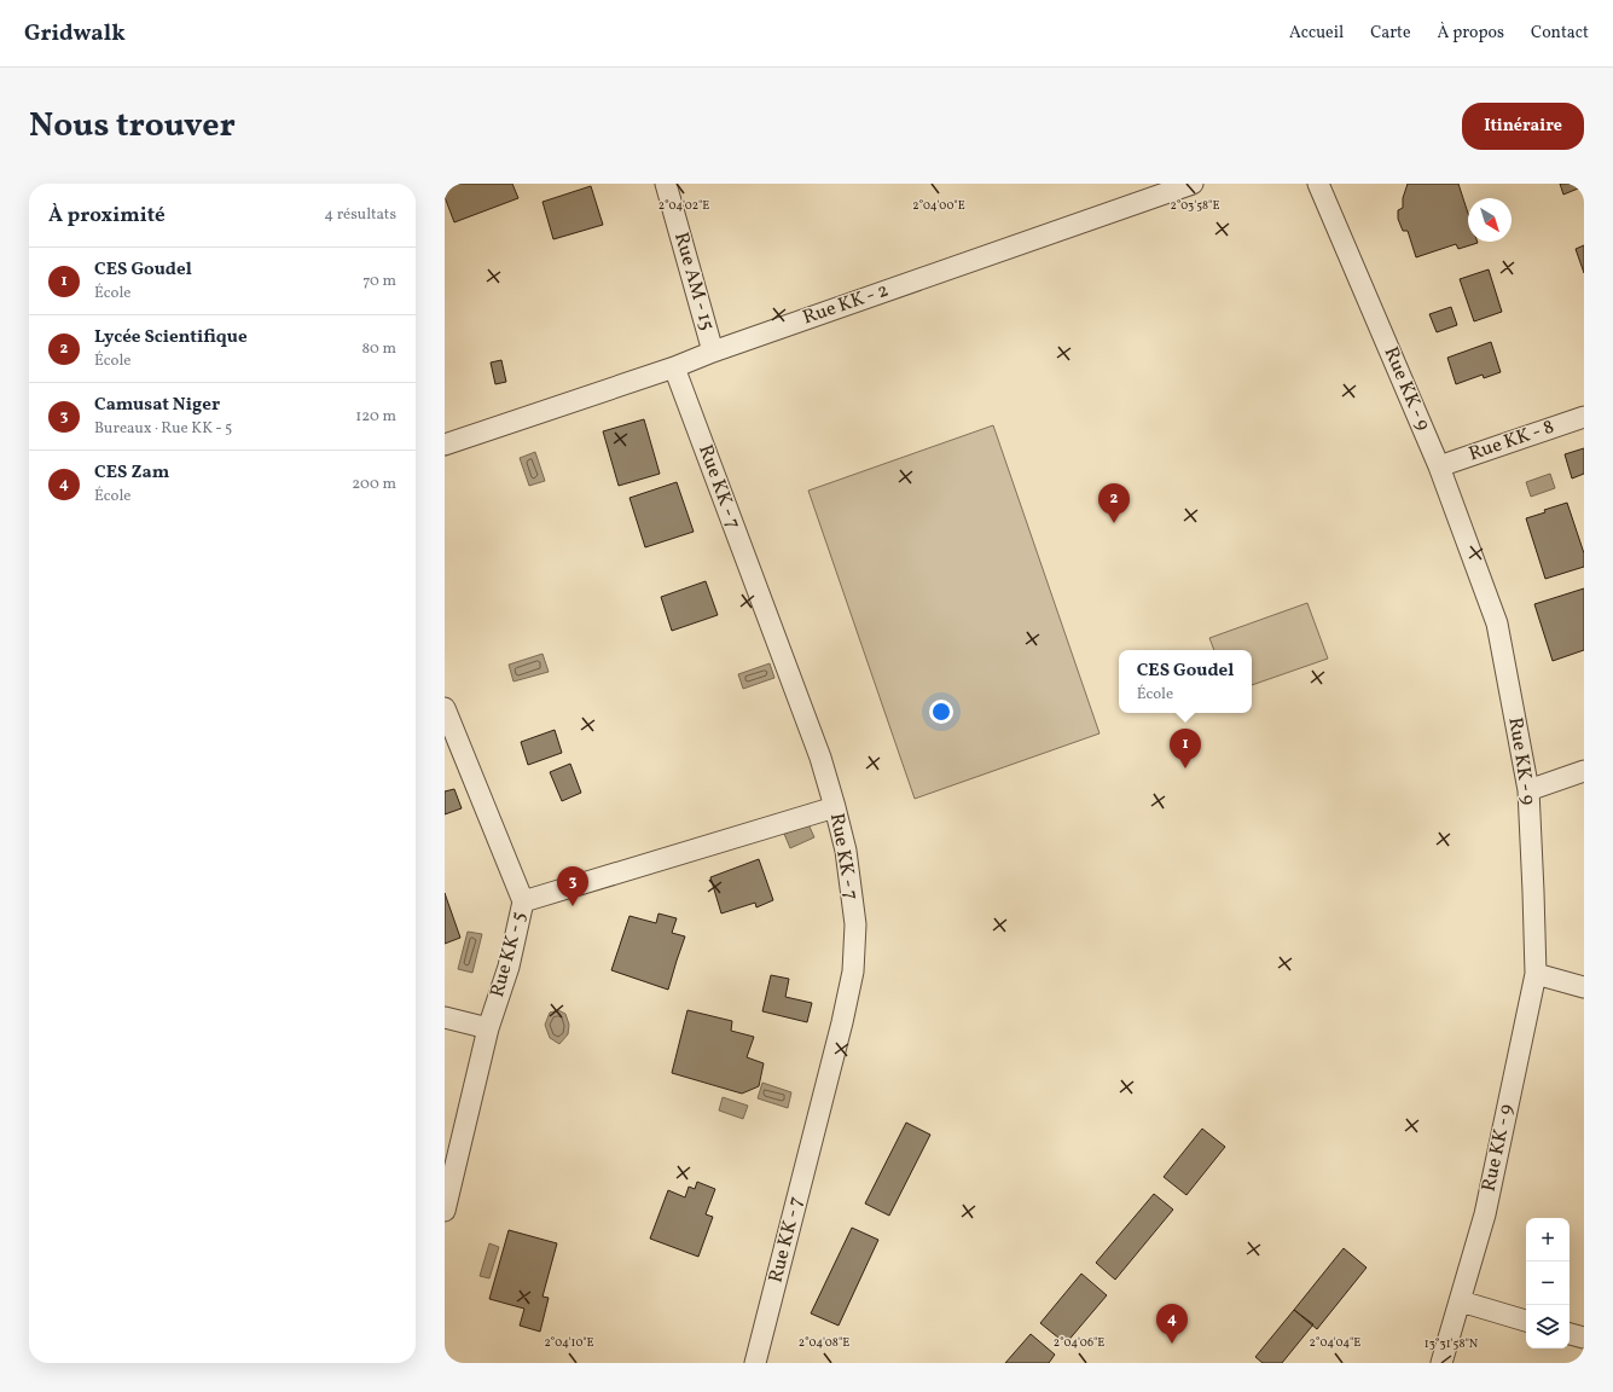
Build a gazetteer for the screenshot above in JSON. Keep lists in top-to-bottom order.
{
  "streets": {
    "street": [
      "Rue AM - 15",
      "Rue KK - 2",
      "Rue KK - 9",
      "Rue KK - 8",
      "Rue KK - 7",
      "Rue KK - 5"
    ]
  },
  "crossings": [
    ["Rue AM - 15", "Rue KK - 2"],
    ["Rue KK - 2", "Rue KK - 7"],
    ["Rue KK - 9", "Rue KK - 8"]
  ],
  "north": "bottom right",
  "page": {
    "header": "Gridwalk",
    "nav": [
      "Accueil",
      "Carte",
      "À propos",
      "Contact"
    ],
    "title": "Nous trouver",
    "buttons": "Itinéraire",
    "heading": ["À proximité", "4 résultats"],
    "list": [
      {
        "mark": "1",
        "name": "CES Goudel",
        "note": "École",
        "value": "70 m"
      },
      {
        "mark": "2",
        "name": "Lycée Scientifique",
        "note": "École",
        "value": "80 m"
      },
      {
        "mark": "3",
        "name": "Camusat Niger",
        "note": "Bureaux · Rue KK - 5",
        "value": "120 m"
      },
      {
        "mark": "4",
        "name": "CES Zam",
        "note": "École",
        "value": "200 m"
      }
    ],
    "pins": [
      "2",
      "1",
      "3",
      "4"
    ],
    "popup": ["CES Goudel", "École"],
    "map_buttons": ["+", "−"]
  },
  "coordinates": [
    "2°04'02\"E",
    "2°04'00\"E",
    "2°03'58\"E",
    "2°04'10\"E",
    "2°04'08\"E",
    "2°04'06\"E",
    "2°04'04\"E",
    "13°31'58\"N"
  ]
}
